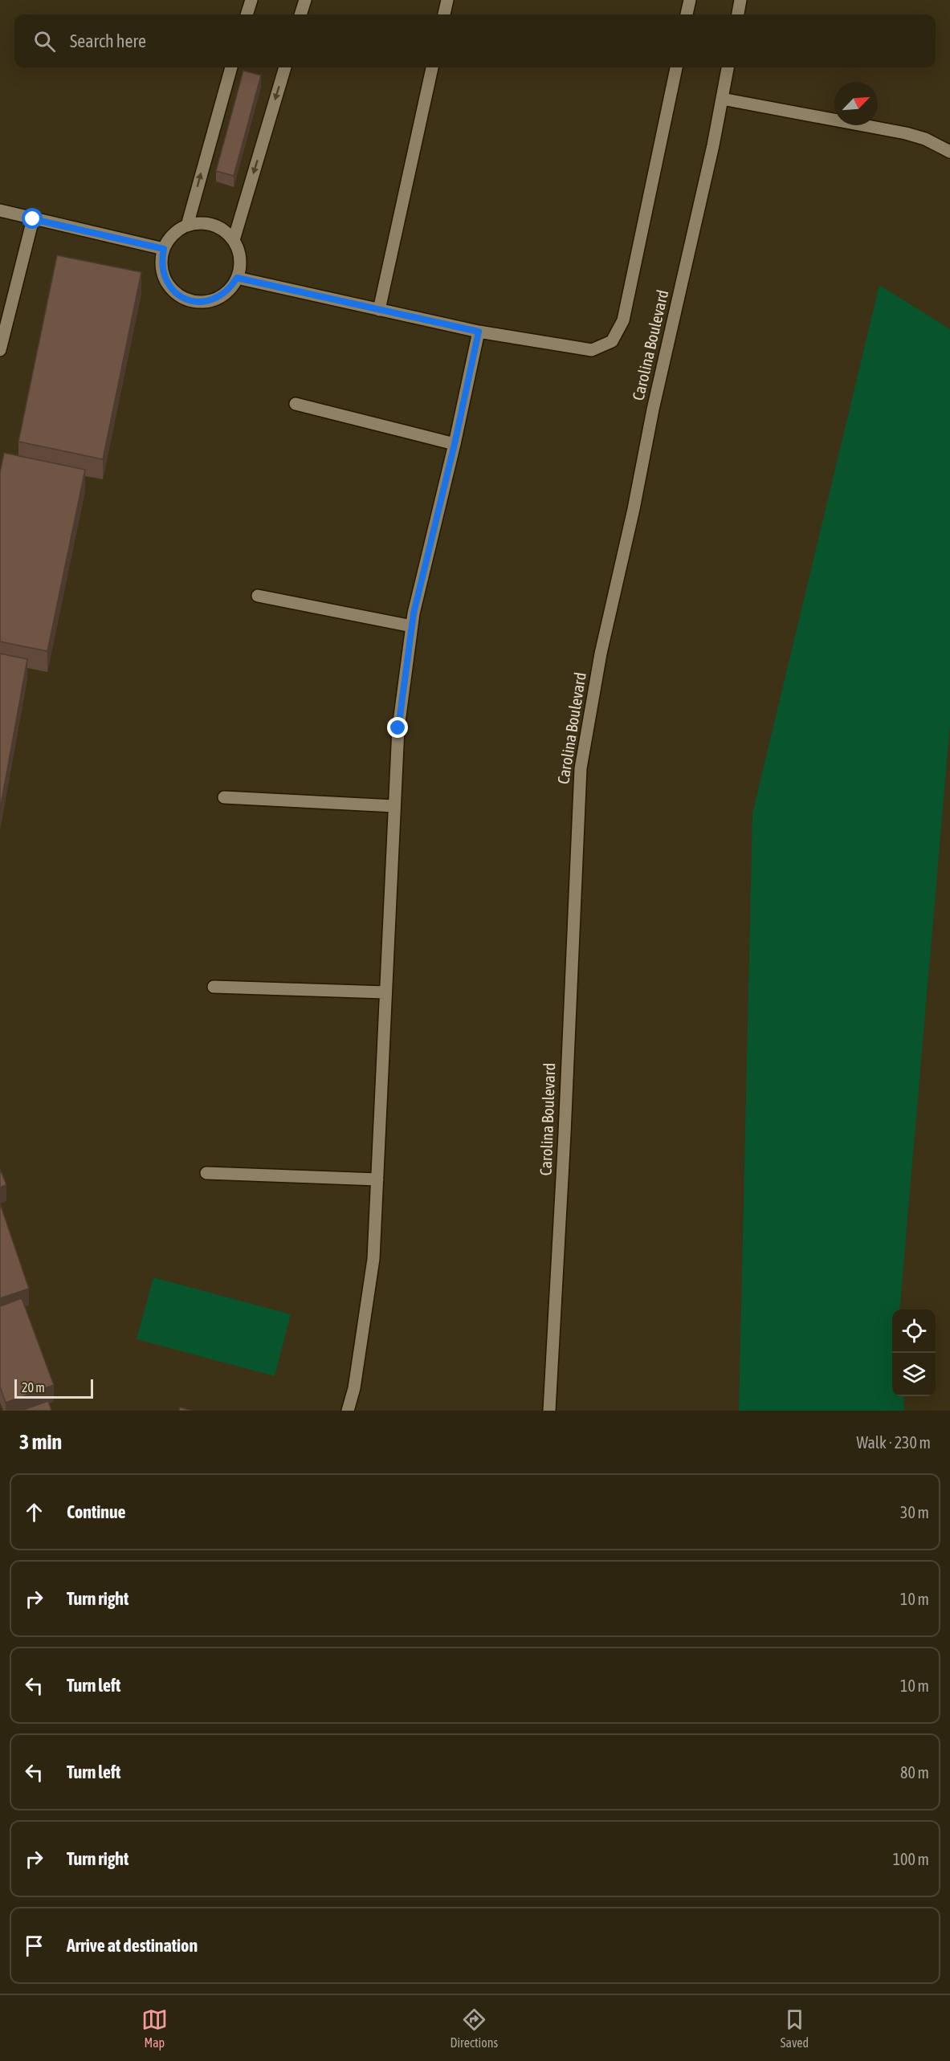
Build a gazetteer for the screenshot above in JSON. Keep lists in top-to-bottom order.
{
  "streets": {
    "street": ["Carolina Boulevard"]
  },
  "scale_bar": "20 m",
  "north": "top right",
  "page": {
    "search": "Search here",
    "scale": "20 m",
    "heading": ["3 min", "Walk · 230 m"],
    "list": [
      ["Continue", "30 m"],
      ["Turn right", "10 m"],
      ["Turn left", "10 m"],
      ["Turn left", "80 m"],
      ["Turn right", "100 m"],
      "Arrive at destination"
    ],
    "nav": ["Map", "Directions", "Saved"]
  }
}
